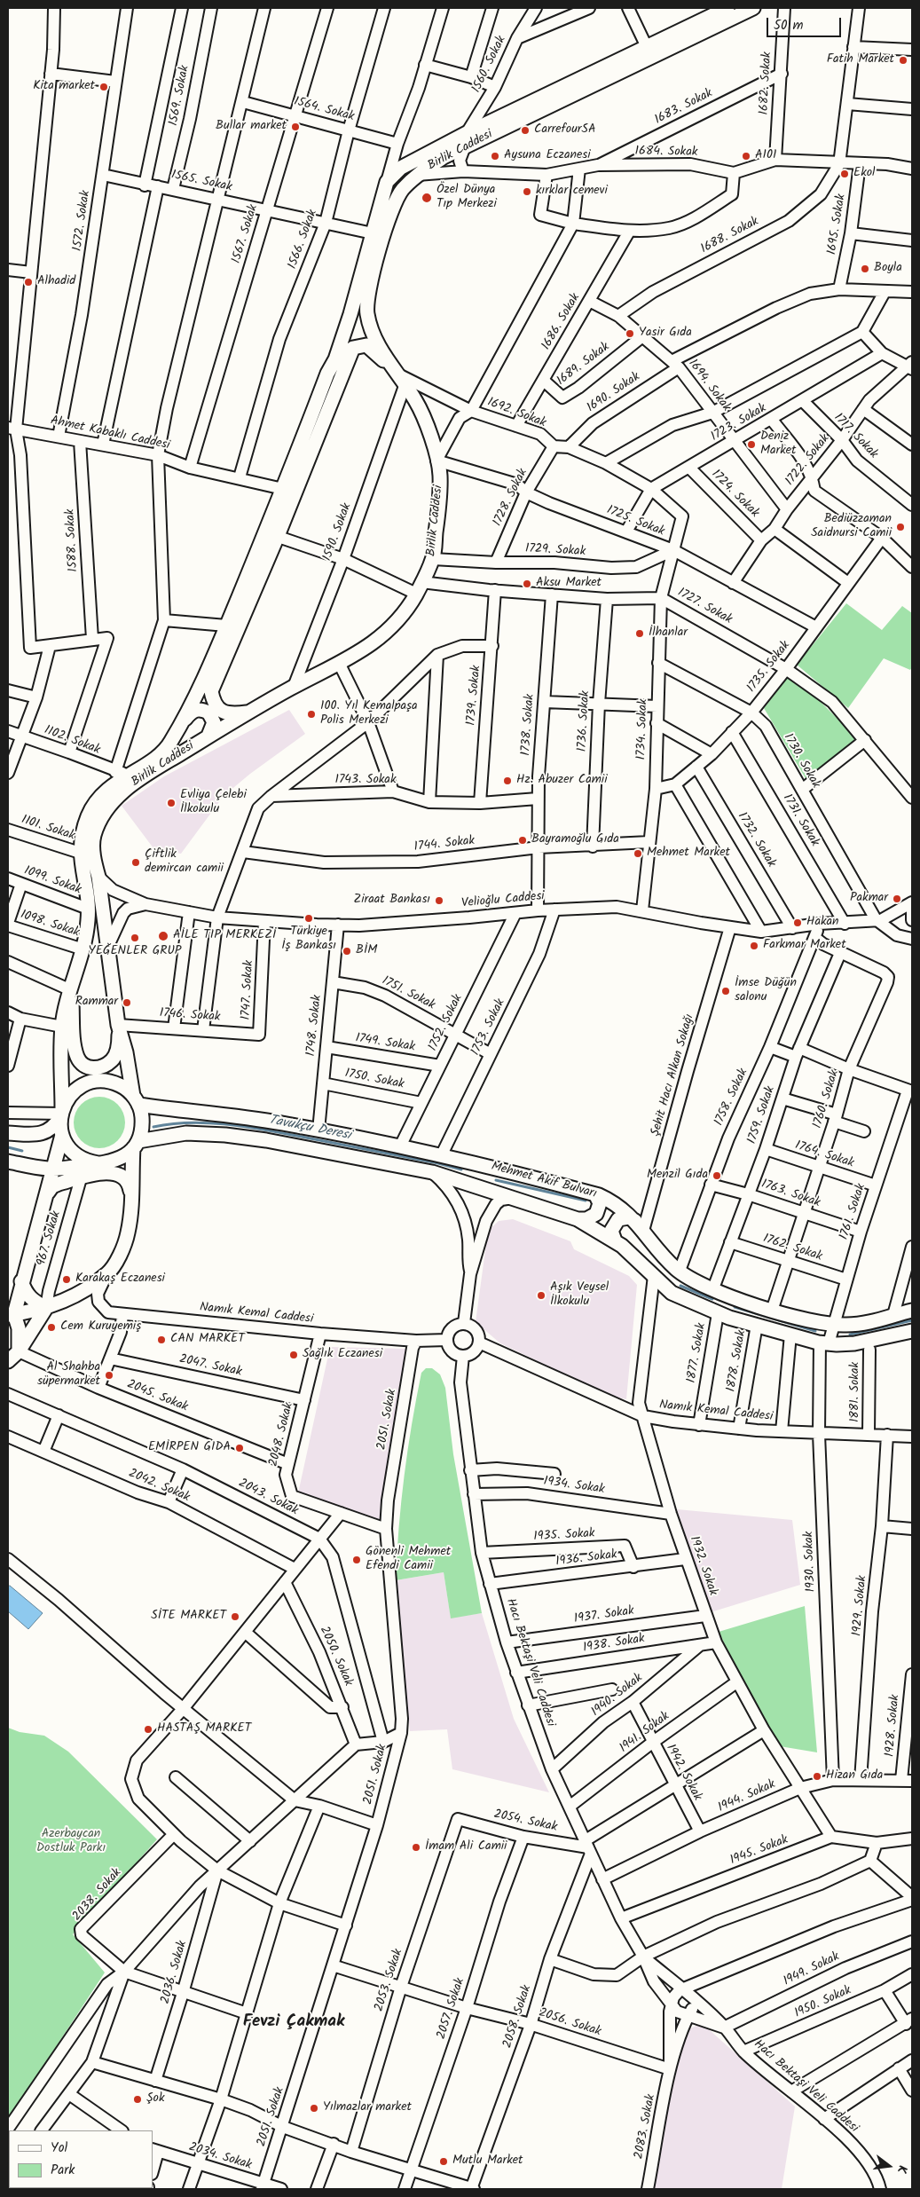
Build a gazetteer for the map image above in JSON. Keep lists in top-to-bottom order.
{
  "streets": {
    "main road": ["Birlik Caddesi", "Mehmet Akif Bulvarı"],
    "street": [
      "1560. Sokak",
      "1682. Sokak",
      "1569. Sokak",
      "1683. Sokak",
      "1564. Sokak",
      "1684. Sokak",
      "1565. Sokak",
      "1572. Sokak",
      "1695. Sokak",
      "1567. Sokak",
      "1688. Sokak",
      "1566. Sokak",
      "1686. Sokak",
      "1689. Sokak",
      "1694. Sokak",
      "1690. Sokak",
      "1692. Sokak",
      "1723. Sokak",
      "Ahmet Kabaklı Caddesi",
      "1717. Sokak",
      "1722. Sokak",
      "1724. Sokak",
      "1728. Sokak",
      "1725. Sokak",
      "1590. Sokak",
      "1588. Sokak",
      "1729. Sokak",
      "1727. Sokak",
      "1735. Sokak",
      "1739. Sokak",
      "1736. Sokak",
      "1738. Sokak",
      "1734. Sokak",
      "1102. Sokak",
      "1730. Sokak",
      "1743. Sokak",
      "1731. Sokak",
      "1101. Sokak",
      "1732. Sokak",
      "1744. Sokak",
      "1099. Sokak",
      "Velioğlu Caddesi",
      "1098. Sokak",
      "1747. Sokak",
      "1751. Sokak",
      "1746. Sokak",
      "1752. Sokak",
      "1748. Sokak",
      "1753. Sokak",
      "1749. Sokak",
      "Şehit Hacı Alkan Sokağı",
      "1750. Sokak",
      "1758. Sokak",
      "1760. Sokak",
      "1759. Sokak",
      "1764. Sokak",
      "1763. Sokak",
      "1761. Sokak",
      "967. Sokak",
      "1762. Sokak",
      "Namık Kemal Caddesi",
      "1877. Sokak",
      "1878. Sokak",
      "2047. Sokak",
      "1881. Sokak",
      "2045. Sokak",
      "2051. Sokak",
      "2048. Sokak",
      "2042. Sokak",
      "1934. Sokak",
      "2043. Sokak",
      "1935. Sokak",
      "1936. Sokak",
      "1930. Sokak",
      "1932. Sokak",
      "1929. Sokak",
      "1937. Sokak",
      "1938. Sokak",
      "2050. Sokak",
      "Hacı Bektaşi Veli Caddesi",
      "1940. Sokak",
      "1928. Sokak",
      "1941. Sokak",
      "1942. Sokak",
      "1944. Sokak",
      "2054. Sokak",
      "1945. Sokak",
      "2038. Sokak",
      "1949. Sokak",
      "2036. Sokak",
      "2053. Sokak",
      "1950. Sokak",
      "2057. Sokak",
      "2058. Sokak",
      "2056. Sokak",
      "2083. Sokak",
      "2034. Sokak"
    ]
  },
  "crossings": [
    ["1560. Sokak", "Birlik Caddesi"],
    ["1682. Sokak", "1683. Sokak"],
    ["1569. Sokak", "1565. Sokak"],
    ["1683. Sokak", "1684. Sokak"],
    ["1564. Sokak", "1567. Sokak"],
    ["1564. Sokak", "1566. Sokak"],
    ["Birlik Caddesi", "1684. Sokak"],
    ["Birlik Caddesi", "1565. Sokak"],
    ["Birlik Caddesi", "1692. Sokak"],
    ["Birlik Caddesi", "Ahmet Kabaklı Caddesi"],
    ["Birlik Caddesi", "1725. Sokak"],
    ["Birlik Caddesi", "1590. Sokak"],
    ["Birlik Caddesi", "1729. Sokak"],
    ["Birlik Caddesi", "1727. Sokak"],
    ["Birlik Caddesi", "1102. Sokak"],
    ["Birlik Caddesi", "1101. Sokak"],
    ["Birlik Caddesi", "1099. Sokak"],
    ["Birlik Caddesi", "Velioğlu Caddesi"],
    ["Birlik Caddesi", "1098. Sokak"],
    ["Birlik Caddesi", "1746. Sokak"],
    ["Birlik Caddesi", "Mehmet Akif Bulvarı"],
    ["1565. Sokak", "1572. Sokak"],
    ["1565. Sokak", "1567. Sokak"],
    ["1565. Sokak", "1566. Sokak"],
    ["1572. Sokak", "Ahmet Kabaklı Caddesi"],
    ["1695. Sokak", "1690. Sokak"],
    ["1567. Sokak", "Ahmet Kabaklı Caddesi"],
    ["1688. Sokak", "1694. Sokak"],
    ["1566. Sokak", "Ahmet Kabaklı Caddesi"],
    ["1686. Sokak", "1689. Sokak"],
    ["1686. Sokak", "1694. Sokak"],
    ["1686. Sokak", "1692. Sokak"],
    ["1689. Sokak", "1694. Sokak"],
    ["1694. Sokak", "1690. Sokak"],
    ["1694. Sokak", "1723. Sokak"],
    ["1694. Sokak", "1722. Sokak"],
    ["1692. Sokak", "1728. Sokak"],
    ["1723. Sokak", "1717. Sokak"],
    ["1723. Sokak", "1724. Sokak"],
    ["1723. Sokak", "1734. Sokak"],
    ["Ahmet Kabaklı Caddesi", "1588. Sokak"],
    ["1717. Sokak", "1722. Sokak"],
    ["1722. Sokak", "1724. Sokak"],
    ["1722. Sokak", "1725. Sokak"],
    ["1728. Sokak", "1725. Sokak"],
    ["1728. Sokak", "1729. Sokak"],
    ["1725. Sokak", "1729. Sokak"],
    ["1725. Sokak", "1735. Sokak"],
    ["1725. Sokak", "1734. Sokak"],
    ["1590. Sokak", "1727. Sokak"],
    ["1729. Sokak", "1734. Sokak"],
    ["1727. Sokak", "1735. Sokak"],
    ["1727. Sokak", "1739. Sokak"],
    ["1727. Sokak", "1736. Sokak"],
    ["1727. Sokak", "1738. Sokak"],
    ["1727. Sokak", "1734. Sokak"],
    ["1735. Sokak", "1734. Sokak"],
    ["1735. Sokak", "1730. Sokak"],
    ["1735. Sokak", "1731. Sokak"],
    ["1735. Sokak", "1732. Sokak"],
    ["1739. Sokak", "1743. Sokak"],
    ["1736. Sokak", "1744. Sokak"],
    ["1738. Sokak", "1743. Sokak"],
    ["1738. Sokak", "1744. Sokak"],
    ["1738. Sokak", "Velioğlu Caddesi"],
    ["1734. Sokak", "1730. Sokak"],
    ["1734. Sokak", "1744. Sokak"],
    ["1734. Sokak", "Velioğlu Caddesi"],
    ["1730. Sokak", "Velioğlu Caddesi"],
    ["1731. Sokak", "Velioğlu Caddesi"],
    ["1732. Sokak", "Velioğlu Caddesi"],
    ["Velioğlu Caddesi", "1747. Sokak"],
    ["Velioğlu Caddesi", "1752. Sokak"],
    ["Velioğlu Caddesi", "1748. Sokak"],
    ["Velioğlu Caddesi", "1753. Sokak"],
    ["Velioğlu Caddesi", "Şehit Hacı Alkan Sokağı"],
    ["Velioğlu Caddesi", "1758. Sokak"],
    ["1747. Sokak", "1746. Sokak"],
    ["1751. Sokak", "1752. Sokak"],
    ["1751. Sokak", "1748. Sokak"],
    ["1751. Sokak", "1753. Sokak"],
    ["1752. Sokak", "1749. Sokak"],
    ["1752. Sokak", "1750. Sokak"],
    ["1752. Sokak", "Mehmet Akif Bulvarı"],
    ["1748. Sokak", "1749. Sokak"],
    ["1748. Sokak", "1750. Sokak"],
    ["1748. Sokak", "Mehmet Akif Bulvarı"],
    ["1753. Sokak", "Mehmet Akif Bulvarı"],
    ["Şehit Hacı Alkan Sokağı", "Mehmet Akif Bulvarı"],
    ["1758. Sokak", "1760. Sokak"],
    ["1758. Sokak", "Mehmet Akif Bulvarı"],
    ["1758. Sokak", "1763. Sokak"],
    ["1760. Sokak", "1759. Sokak"],
    ["1760. Sokak", "1764. Sokak"],
    ["1760. Sokak", "Mehmet Akif Bulvarı"],
    ["1760. Sokak", "1763. Sokak"],
    ["1760. Sokak", "1762. Sokak"],
    ["1759. Sokak", "1764. Sokak"],
    ["1759. Sokak", "Mehmet Akif Bulvarı"],
    ["1759. Sokak", "1763. Sokak"],
    ["1759. Sokak", "1762. Sokak"],
    ["1764. Sokak", "1761. Sokak"],
    ["Mehmet Akif Bulvarı", "1761. Sokak"],
    ["Mehmet Akif Bulvarı", "1877. Sokak"],
    ["Mehmet Akif Bulvarı", "1878. Sokak"],
    ["Mehmet Akif Bulvarı", "1930. Sokak"],
    ["Mehmet Akif Bulvarı", "1932. Sokak"],
    ["1763. Sokak", "1761. Sokak"],
    ["1761. Sokak", "1762. Sokak"],
    ["1761. Sokak", "1930. Sokak"],
    ["Namık Kemal Caddesi", "1877. Sokak"],
    ["Namık Kemal Caddesi", "1878. Sokak"],
    ["Namık Kemal Caddesi", "1881. Sokak"],
    ["Namık Kemal Caddesi", "2051. Sokak"],
    ["Namık Kemal Caddesi", "2048. Sokak"],
    ["Namık Kemal Caddesi", "1930. Sokak"],
    ["Namık Kemal Caddesi", "1932. Sokak"],
    ["Namık Kemal Caddesi", "1929. Sokak"],
    ["Namık Kemal Caddesi", "Hacı Bektaşi Veli Caddesi"],
    ["2047. Sokak", "2048. Sokak"],
    ["2045. Sokak", "2048. Sokak"],
    ["2051. Sokak", "2048. Sokak"],
    ["2051. Sokak", "2056. Sokak"],
    ["2051. Sokak", "2034. Sokak"],
    ["1934. Sokak", "1932. Sokak"],
    ["1934. Sokak", "Hacı Bektaşi Veli Caddesi"],
    ["1935. Sokak", "1936. Sokak"],
    ["1935. Sokak", "Hacı Bektaşi Veli Caddesi"],
    ["1936. Sokak", "1932. Sokak"],
    ["1936. Sokak", "Hacı Bektaşi Veli Caddesi"],
    ["1930. Sokak", "1944. Sokak"],
    ["1932. Sokak", "1937. Sokak"],
    ["1932. Sokak", "1938. Sokak"],
    ["1932. Sokak", "1941. Sokak"],
    ["1932. Sokak", "1944. Sokak"],
    ["1932. Sokak", "1945. Sokak"],
    ["1929. Sokak", "1944. Sokak"],
    ["1937. Sokak", "Hacı Bektaşi Veli Caddesi"],
    ["1938. Sokak", "Hacı Bektaşi Veli Caddesi"],
    ["1938. Sokak", "1940. Sokak"],
    ["Hacı Bektaşi Veli Caddesi", "1940. Sokak"],
    ["Hacı Bektaşi Veli Caddesi", "1941. Sokak"],
    ["Hacı Bektaşi Veli Caddesi", "1944. Sokak"],
    ["Hacı Bektaşi Veli Caddesi", "2054. Sokak"],
    ["Hacı Bektaşi Veli Caddesi", "1945. Sokak"],
    ["Hacı Bektaşi Veli Caddesi", "1949. Sokak"],
    ["Hacı Bektaşi Veli Caddesi", "1950. Sokak"],
    ["Hacı Bektaşi Veli Caddesi", "2058. Sokak"],
    ["1940. Sokak", "1942. Sokak"],
    ["1928. Sokak", "1944. Sokak"],
    ["1941. Sokak", "1942. Sokak"],
    ["1942. Sokak", "1944. Sokak"],
    ["2054. Sokak", "2053. Sokak"],
    ["2054. Sokak", "2057. Sokak"],
    ["2054. Sokak", "2058. Sokak"],
    ["2053. Sokak", "2056. Sokak"],
    ["2057. Sokak", "2056. Sokak"],
    ["2058. Sokak", "2056. Sokak"],
    ["2056. Sokak", "2083. Sokak"]
  ],
  "districts": ["Fevzi Çakmak"],
  "water": ["Tavukçu Deresi"],
  "parks": ["Azerbaycan Dostluk Parkı"],
  "places": [
    "Fatih Market",
    "Kita market",
    "Bullar market",
    "CarrefourSA",
    "Aysuna Eczanesi",
    "A101",
    "Ekol",
    "kırklar cemevi",
    "Özel Dünya Tıp Merkezi",
    "Boyla",
    "Alhadid",
    "Yasir Gıda",
    "Deniz Market",
    "Bediüzzaman Saidnursi Camii",
    "Aksu Market",
    "İlhanlar",
    "100. Yıl Kemalpaşa Polis Merkezi",
    "Hz. Abuzer Camii",
    "Evliya Çelebi İlkokulu",
    "Bayramoğlu Gıda",
    "Mehmet Market",
    "Çiftlik demircan camii",
    "Pakmar",
    "Ziraat Bankası",
    "Türkiye İş Bankası",
    "Hakan",
    "AİLE TIP MERKEZİ",
    "YEĞENLER GRUP",
    "Farkmar Market",
    "BİM",
    "İmse Düğün salonu",
    "Rammar",
    "Menzil Gıda",
    "Karakaş Eczanesi",
    "Aşık Veysel İlkokulu",
    "Cem Kuruyemiş",
    "CAN MARKET",
    "Sağlık Eczanesi",
    "Al Shahba süpermarket",
    "EMİRPEN GIDA",
    "Gönenli Mehmet Efendi Camii",
    "SİTE MARKET",
    "HASTAŞ MARKET",
    "Hizan Gıda",
    "İmam Ali Camii",
    "Şok",
    "Yılmazlar market",
    "Mutlu Market"
  ],
  "legend": ["Yol", "Park"],
  "scale_bar": "50 m",
  "north": "right"
}
